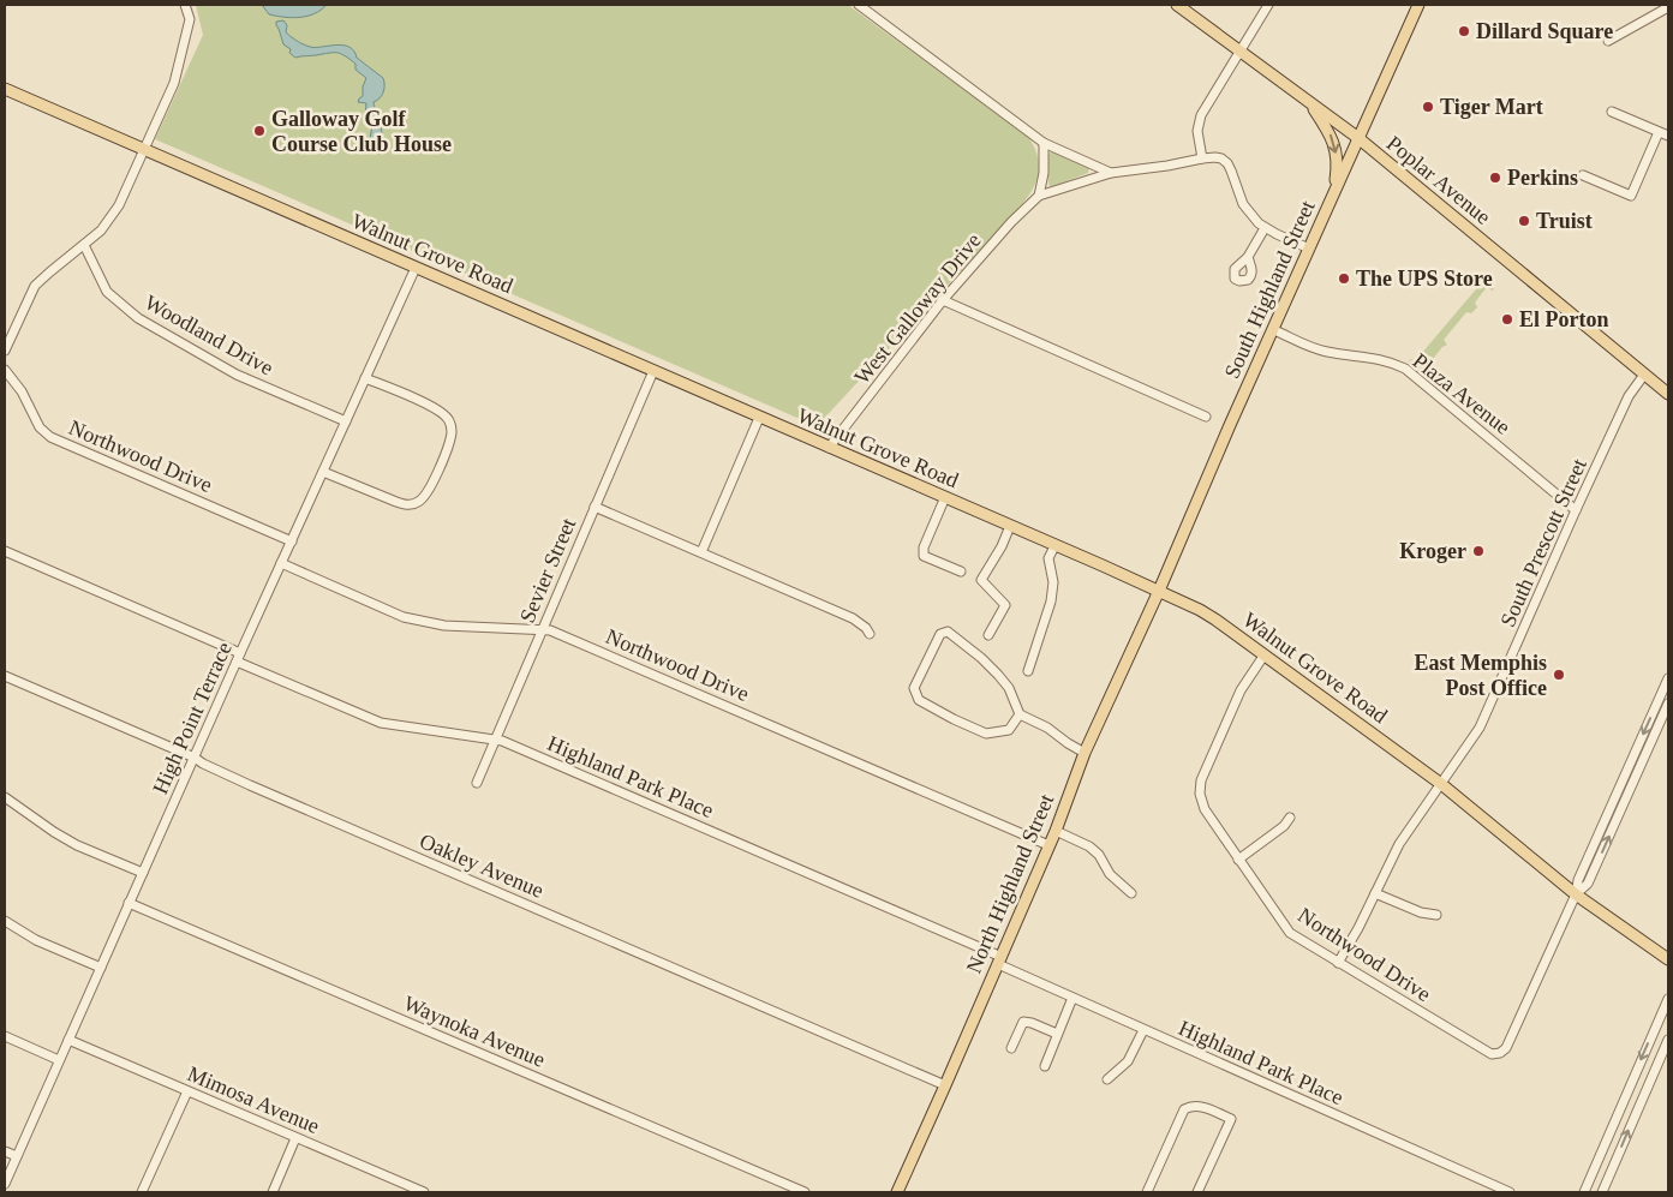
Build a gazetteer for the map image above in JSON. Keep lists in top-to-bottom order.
{
  "streets": {
    "main road": [
      "Poplar Avenue",
      "Walnut Grove Road",
      "South Highland Street",
      "North Highland Street"
    ],
    "street": [
      "West Galloway Drive",
      "Woodland Drive",
      "Plaza Avenue",
      "Northwood Drive",
      "South Prescott Street",
      "Sevier Street",
      "High Point Terrace",
      "Highland Park Place",
      "Oakley Avenue",
      "Waynoka Avenue",
      "Mimosa Avenue"
    ]
  },
  "crossings": [
    ["Poplar Avenue", "South Highland Street"],
    ["Poplar Avenue", "South Prescott Street"],
    ["Walnut Grove Road", "South Highland Street"],
    ["Walnut Grove Road", "West Galloway Drive"],
    ["Walnut Grove Road", "Northwood Drive"],
    ["Walnut Grove Road", "South Prescott Street"],
    ["Walnut Grove Road", "Sevier Street"],
    ["Walnut Grove Road", "High Point Terrace"],
    ["Walnut Grove Road", "North Highland Street"],
    ["South Highland Street", "Plaza Avenue"],
    ["South Highland Street", "North Highland Street"],
    ["Woodland Drive", "High Point Terrace"],
    ["Plaza Avenue", "South Prescott Street"],
    ["Northwood Drive", "South Prescott Street"],
    ["Northwood Drive", "Sevier Street"],
    ["Northwood Drive", "High Point Terrace"],
    ["Northwood Drive", "North Highland Street"],
    ["Sevier Street", "Highland Park Place"],
    ["High Point Terrace", "Highland Park Place"],
    ["High Point Terrace", "Oakley Avenue"],
    ["High Point Terrace", "Waynoka Avenue"],
    ["High Point Terrace", "Mimosa Avenue"],
    ["Highland Park Place", "North Highland Street"],
    ["Oakley Avenue", "North Highland Street"]
  ],
  "places": [
    "Dillard Square",
    "Tiger Mart",
    "Galloway Golf Course Club House",
    "Perkins",
    "Truist",
    "The UPS Store",
    "El Porton",
    "Kroger",
    "East Memphis Post Office"
  ]
}
